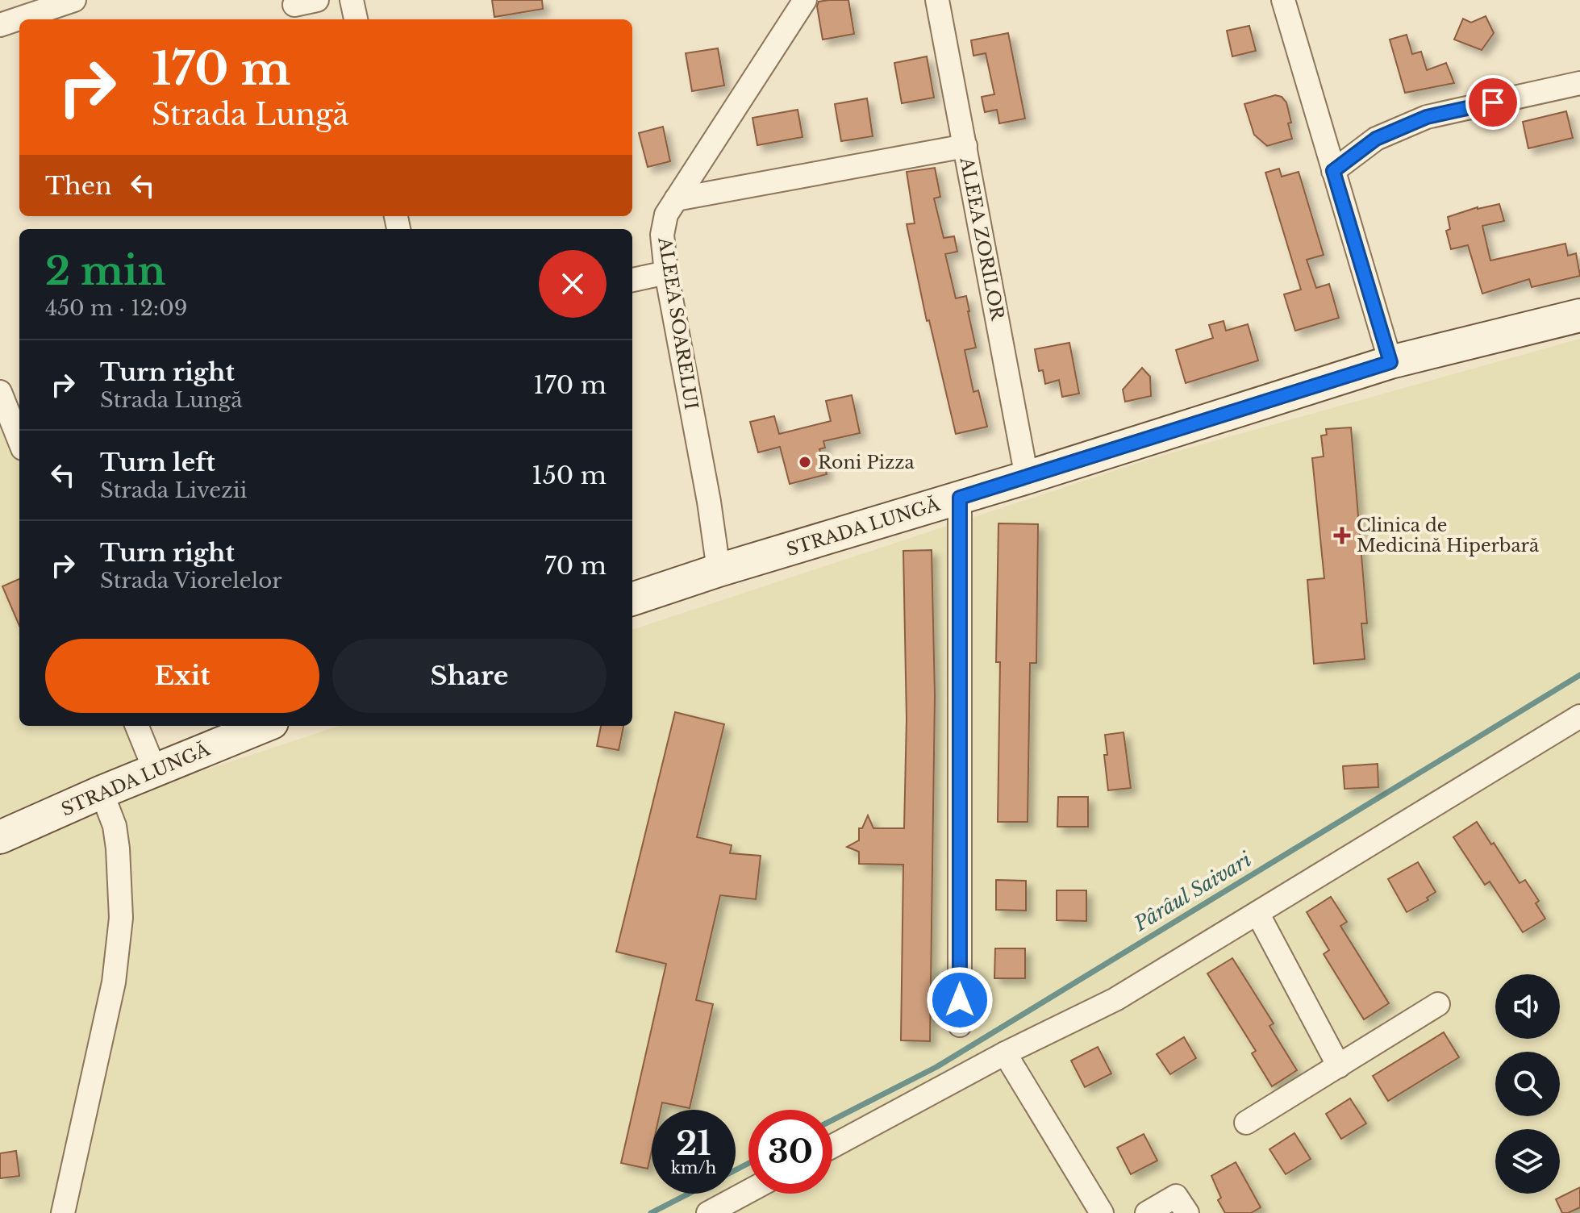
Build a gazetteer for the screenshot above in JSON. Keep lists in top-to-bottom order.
{
  "streets": {
    "main road": ["STRADA LUNGĂ"],
    "street": ["ALEEA ZORILOR", "ALEEA SOARELUI"]
  },
  "crossings": [
    ["ALEEA ZORILOR", "STRADA LUNGĂ"],
    ["ALEEA SOARELUI", "STRADA LUNGĂ"]
  ],
  "water": ["Pârâul Saivari"],
  "places": {
    "other": ["Roni Pizza"],
    "health": ["Clinica de Medicină Hiperbară"]
  },
  "page": {
    "turn": ["170 m", "Strada Lungă"],
    "then": "Then",
    "heading": ["2 min", "450 m · 12:09"],
    "list": [
      {
        "name": "Turn right",
        "note": "Strada Lungă",
        "value": "170 m"
      },
      {
        "name": "Turn left",
        "note": "Strada Livezii",
        "value": "150 m"
      },
      {
        "name": "Turn right",
        "note": "Strada Viorelelor",
        "value": "70 m"
      }
    ],
    "buttons": ["Exit", "Share"],
    "speed": "21 km/h",
    "limit": "30"
  }
}
